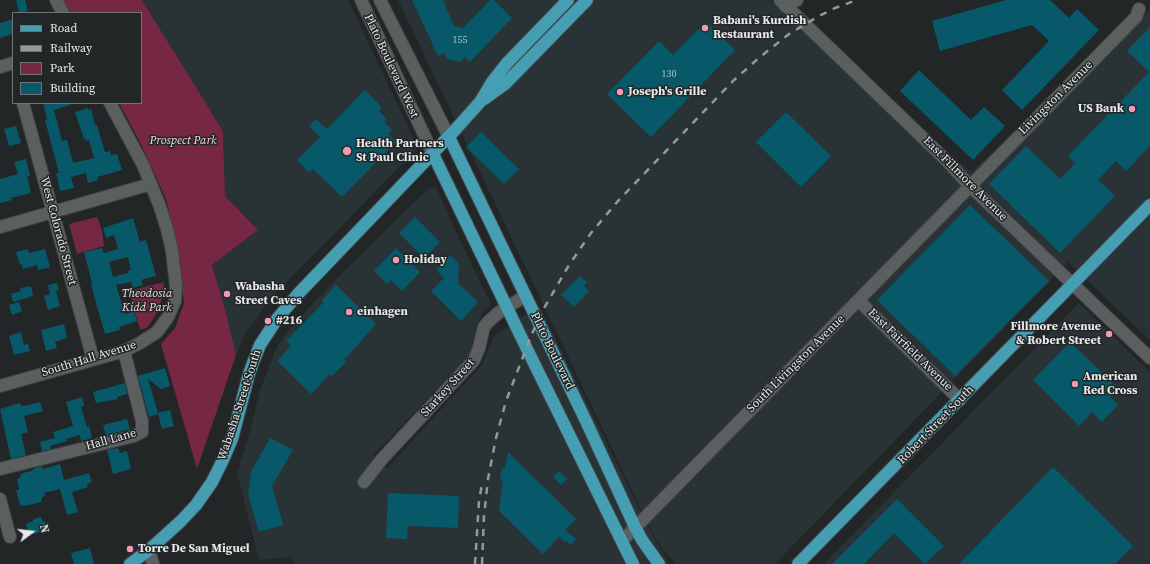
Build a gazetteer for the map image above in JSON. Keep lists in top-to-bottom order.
{
  "streets": {
    "main road": ["Plato Boulevard", "Wabasha Street South", "Robert Street South"],
    "street": [
      "Plato Boulevard West",
      "Livingston Avenue",
      "East Fillmore Avenue",
      "West Colorado Street",
      "East Fairfield Avenue",
      "South Hall Avenue",
      "South Livingston Avenue",
      "Starkey Street",
      "Hall Lane"
    ]
  },
  "crossings": [
    ["Plato Boulevard West", "Plato Boulevard"],
    ["Plato Boulevard West", "Wabasha Street South"],
    ["Livingston Avenue", "East Fillmore Avenue"],
    ["Livingston Avenue", "South Livingston Avenue"],
    ["East Fillmore Avenue", "South Livingston Avenue"],
    ["East Fillmore Avenue", "Robert Street South"],
    ["West Colorado Street", "South Hall Avenue"],
    ["East Fairfield Avenue", "South Livingston Avenue"],
    ["East Fairfield Avenue", "Robert Street South"],
    ["Plato Boulevard", "South Livingston Avenue"],
    ["Plato Boulevard", "Starkey Street"],
    ["Plato Boulevard", "Wabasha Street South"],
    ["South Hall Avenue", "Hall Lane"]
  ],
  "parks": ["Prospect Park", "Theodosia Kidd Park"],
  "places": [
    "Babani's Kurdish Restaurant",
    "Joseph's Grille",
    "US Bank",
    "Health Partners St Paul Clinic",
    "Holiday",
    "Wabasha Street Caves",
    "einhagen",
    "#216",
    "Fillmore Avenue & Robert Street",
    "American Red Cross",
    "Torre De San Miguel"
  ],
  "house_numbers": ["155", "130"],
  "legend": [
    "Road",
    "Railway",
    "Park",
    "Building"
  ],
  "north": "right"
}
